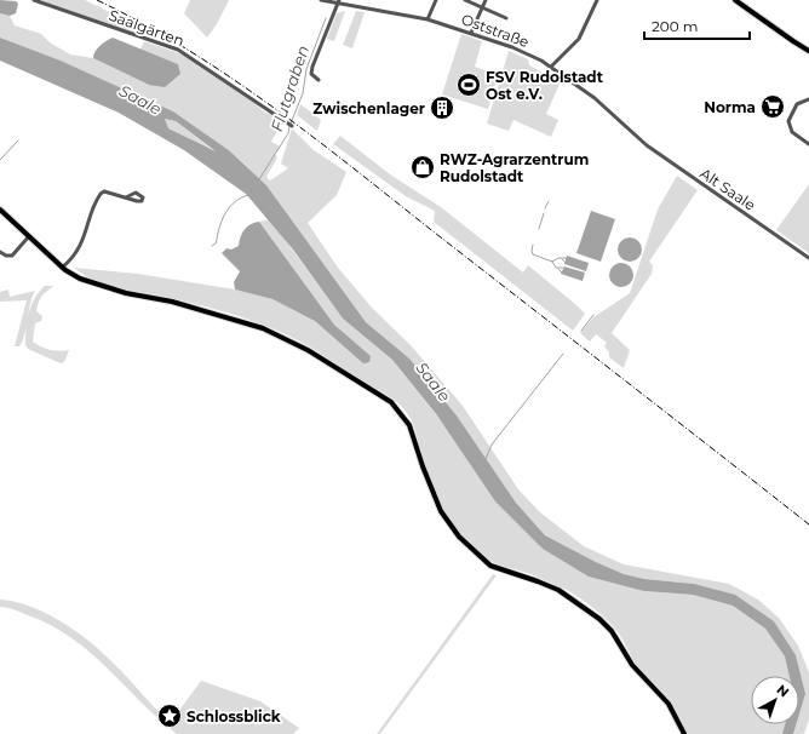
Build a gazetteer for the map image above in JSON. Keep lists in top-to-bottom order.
{
  "streets": {
    "street": ["Saalgärten", "Oststraße", "Alt Saale"]
  },
  "crossings": [
    ["Oststraße", "Alt Saale"]
  ],
  "water": ["Flutgraben", "Saale"],
  "places": {
    "sports": ["FSV Rudolstadt Ost e.V."],
    "supermarket": ["Norma"],
    "building": ["Zwischenlager"],
    "shop": ["RWZ-Agrarzentrum Rudolstadt"],
    "place": ["Schlossblick"]
  },
  "scale_bar": "200 m",
  "north": "top right"
}
